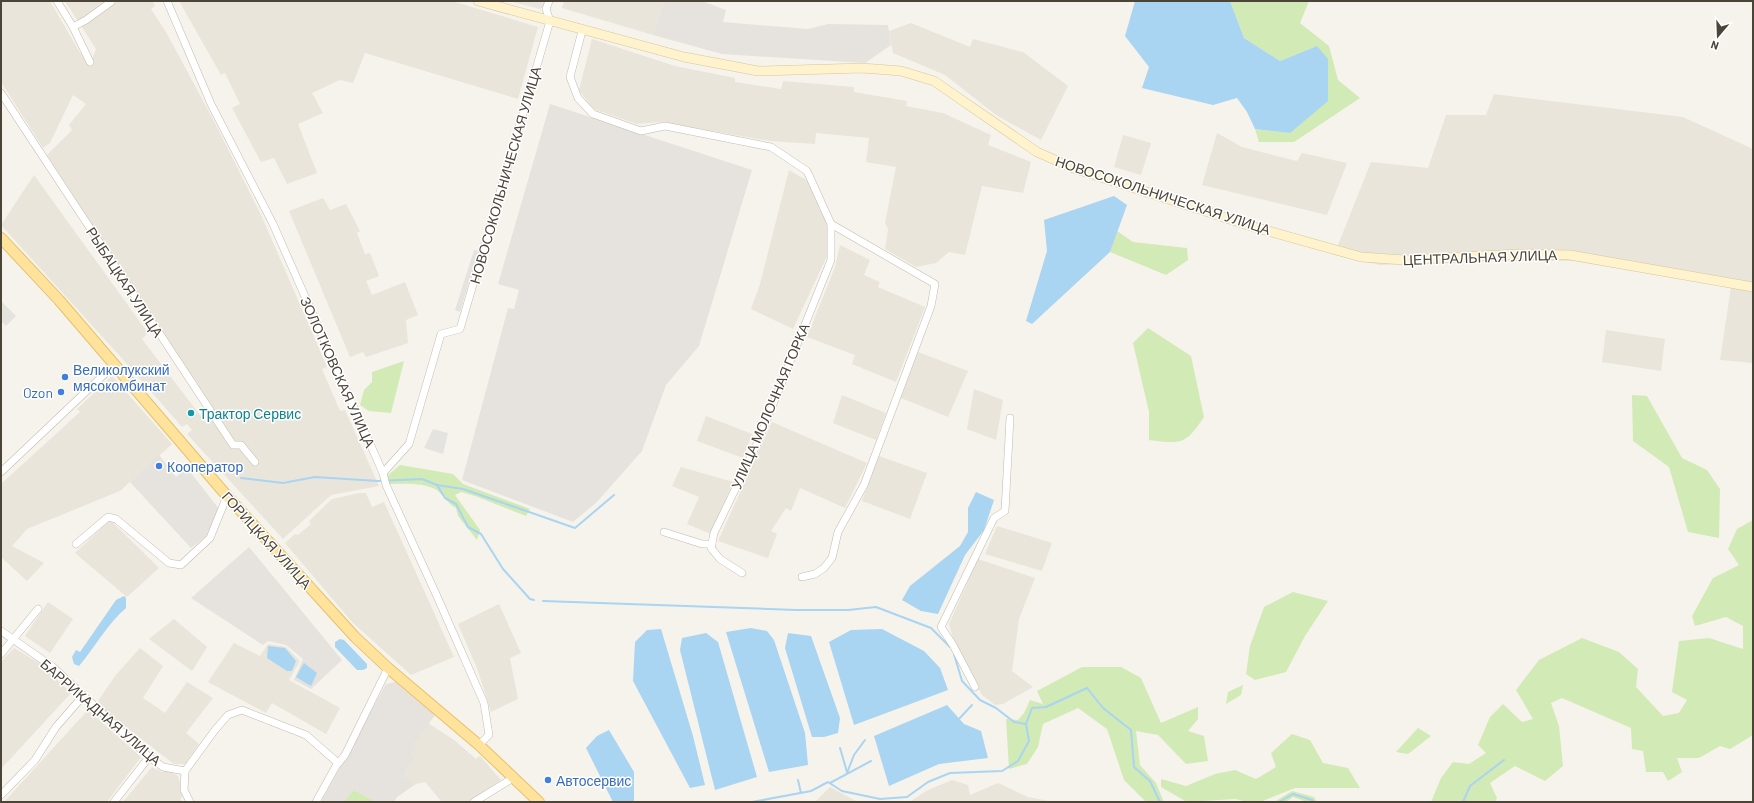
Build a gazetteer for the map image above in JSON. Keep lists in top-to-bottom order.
{
  "streets": {
    "main road": ["НОВОСОКОЛЬНИЧЕСКАЯ УЛИЦА", "ЦЕНТРАЛЬНАЯ УЛИЦА", "ГОРИЦКАЯ УЛИЦА"],
    "street": [
      "РЫБАЦКАЯ УЛИЦА",
      "ЗОЛОТКОВСКАЯ УЛИЦА",
      "УЛИЦА МОЛОЧНАЯ ГОРКА",
      "БАРРИКАДНАЯ УЛИЦА"
    ]
  },
  "crossings": [
    ["НОВОСОКОЛЬНИЧЕСКАЯ УЛИЦА", "ЦЕНТРАЛЬНАЯ УЛИЦА"],
    ["НОВОСОКОЛЬНИЧЕСКАЯ УЛИЦА", "ЗОЛОТКОВСКАЯ УЛИЦА"],
    ["ЗОЛОТКОВСКАЯ УЛИЦА", "ГОРИЦКАЯ УЛИЦА"]
  ],
  "places": [
    "Великолукский мясокомбинат",
    "Ozon",
    "Трактор Сервис",
    "Кооператор",
    "Автосервис"
  ],
  "north": "bottom"
}
